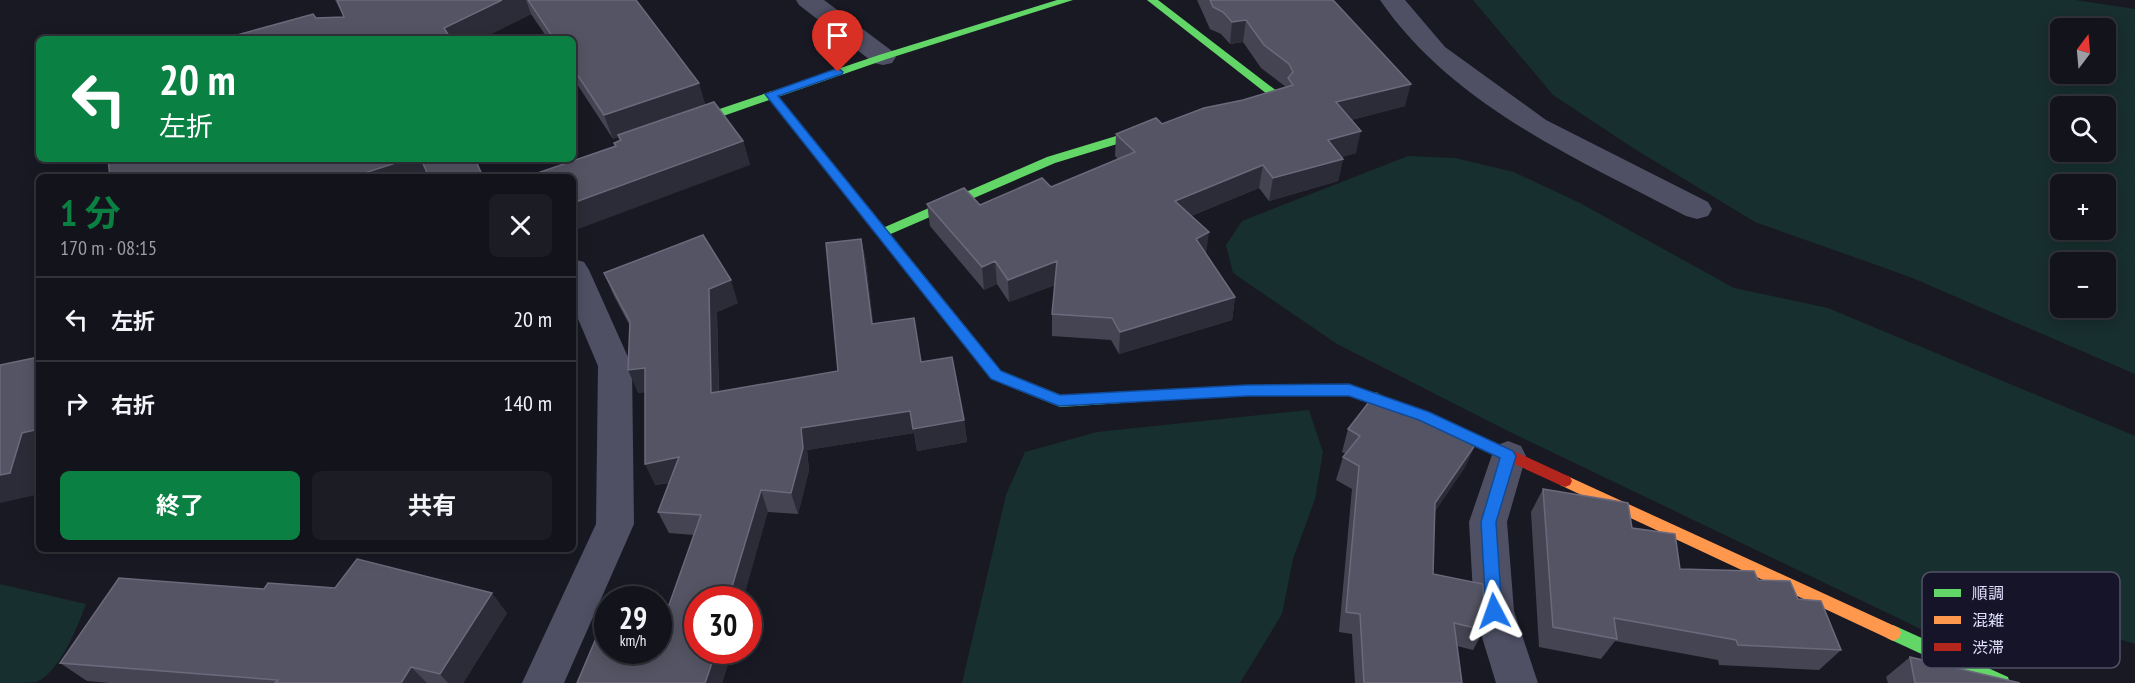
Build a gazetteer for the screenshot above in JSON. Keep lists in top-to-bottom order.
{
  "legend": ["順調", "混雑", "渋滞"],
  "north": "top",
  "page": {
    "map_buttons": ["+", "−"],
    "turn": ["20 m", "左折"],
    "heading": ["1 分", "170 m · 08:15"],
    "list": [
      {
        "name": "左折",
        "value": "20 m"
      },
      {
        "name": "右折",
        "value": "140 m"
      }
    ],
    "buttons": ["終了", "共有"],
    "speed": "29 km/h",
    "limit": "30"
  }
}
